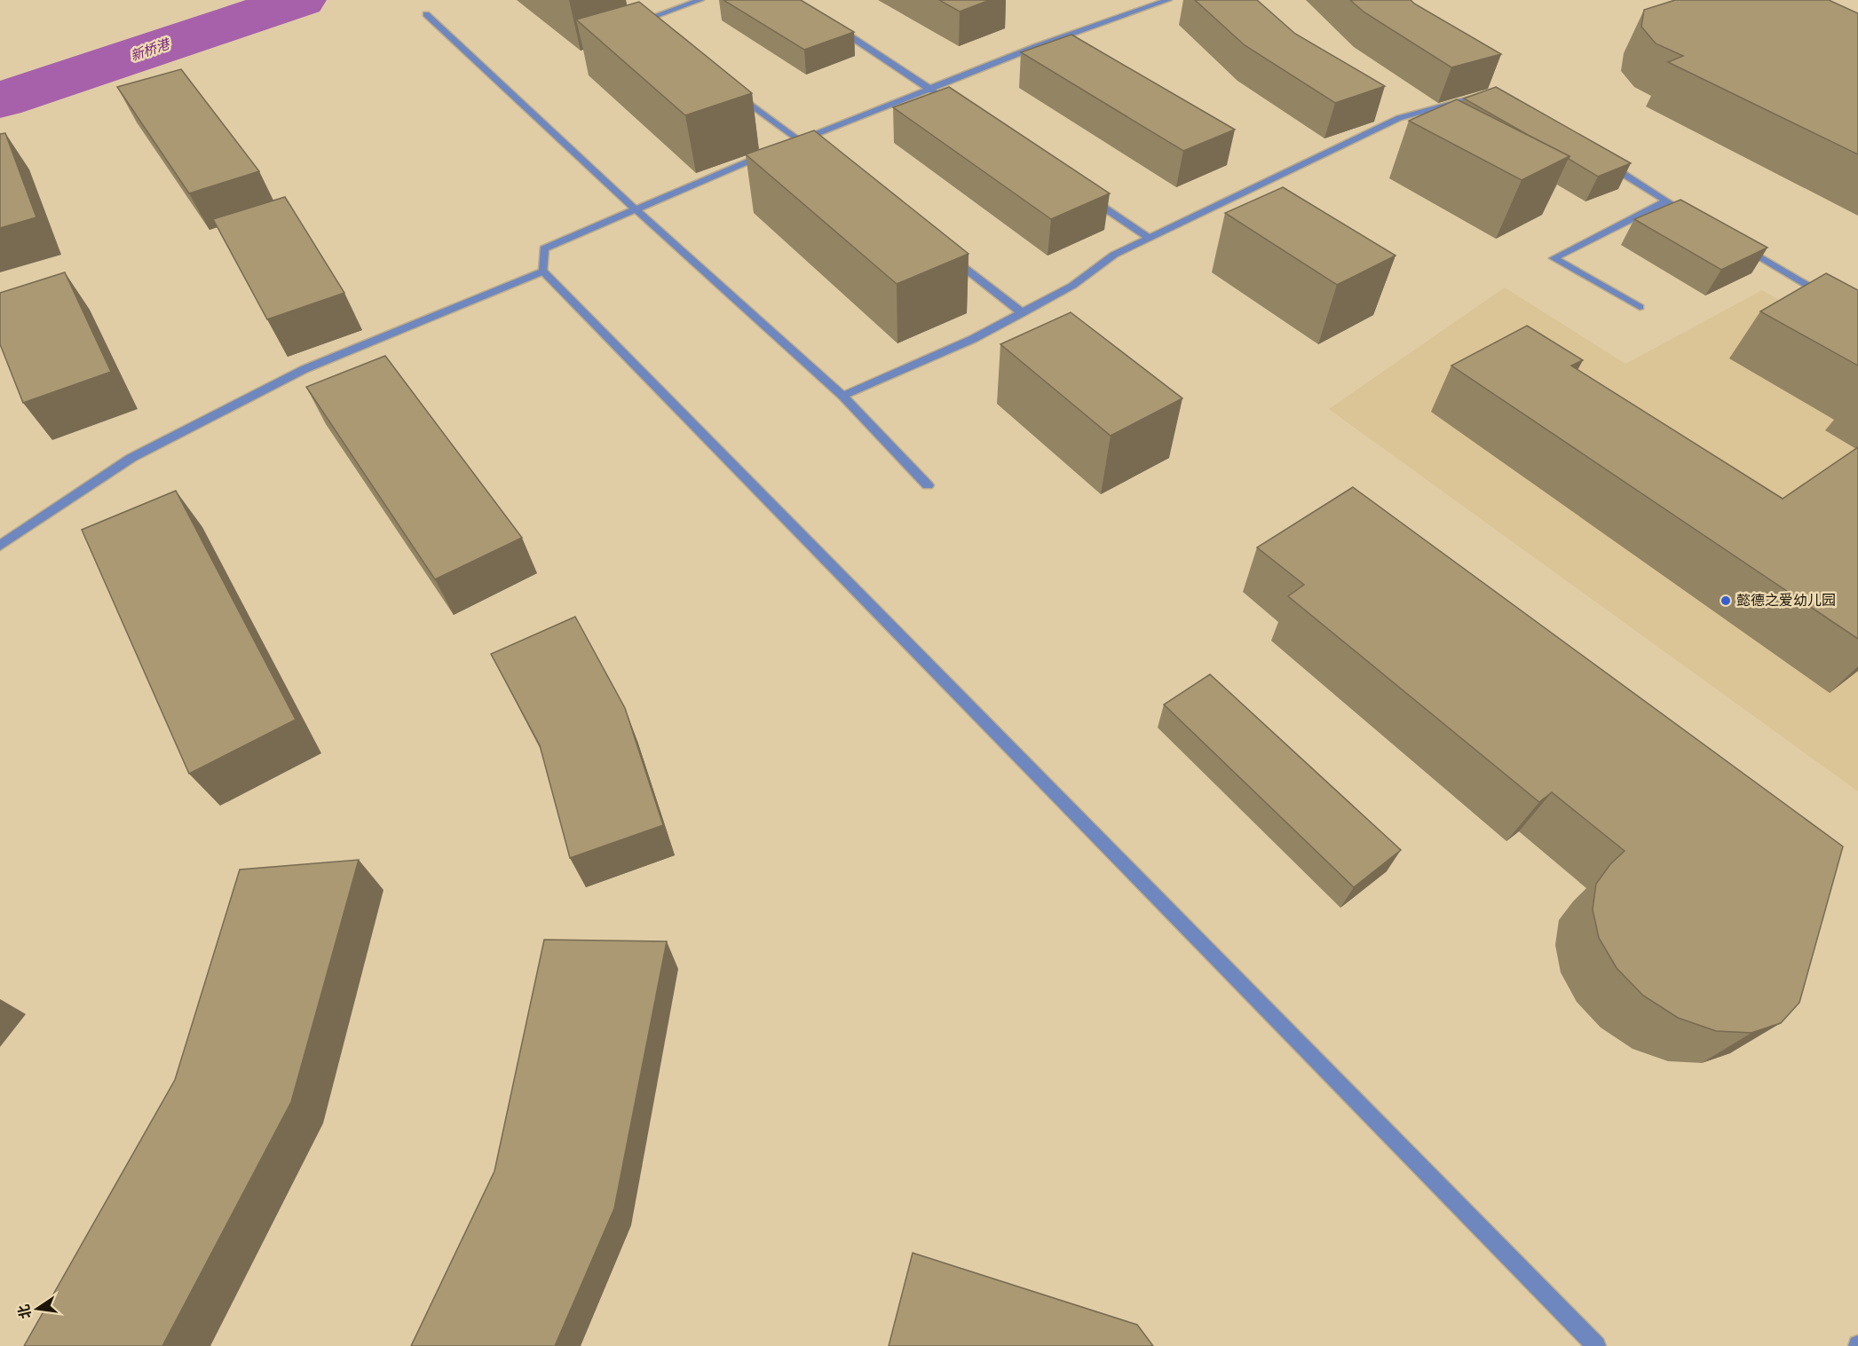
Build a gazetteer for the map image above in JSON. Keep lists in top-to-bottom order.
{
  "water": ["新桥港"],
  "places": ["懿德之爱幼儿园"],
  "north": "left"
}
